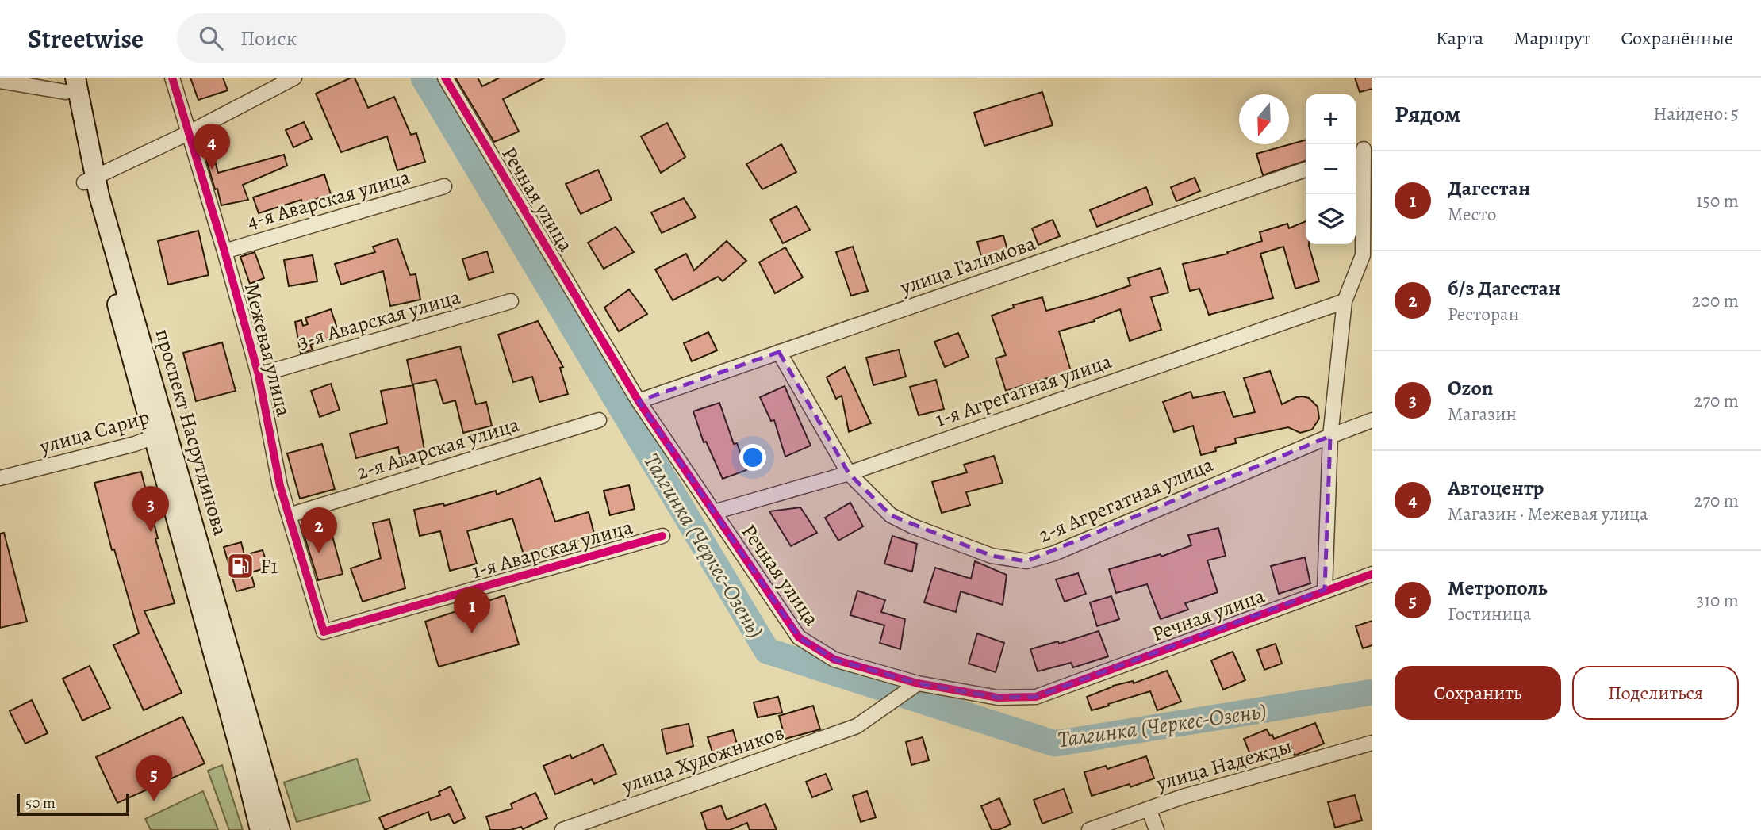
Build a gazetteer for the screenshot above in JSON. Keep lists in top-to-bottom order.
{
  "streets": {
    "main road": ["проспект Насрутдинова"],
    "street": [
      "4-я Аварская улица",
      "Речная улица",
      "улица Галимова",
      "3-я Аварская улица",
      "Межевая улица",
      "1-я Агрегатная улица",
      "улица Сарир",
      "2-я Аварская улица",
      "2-я Агрегатная улица",
      "1-я Аварская улица",
      "улица Художников",
      "улица Надежды"
    ]
  },
  "crossings": [
    ["4-я Аварская улица", "Межевая улица"],
    ["Речная улица", "улица Галимова"],
    ["Речная улица", "1-я Агрегатная улица"],
    ["Речная улица", "улица Художников"],
    ["улица Галимова", "2-я Агрегатная улица"],
    ["3-я Аварская улица", "Межевая улица"],
    ["Межевая улица", "2-я Аварская улица"],
    ["Межевая улица", "1-я Аварская улица"],
    ["1-я Агрегатная улица", "2-я Агрегатная улица"],
    ["улица Сарир", "проспект Насрутдинова"]
  ],
  "water": ["Талгинка (Черкес-Озень)"],
  "places": {
    "fuel station": ["F1"]
  },
  "scale_bar": "50 m",
  "north": "bottom",
  "page": {
    "header": "Streetwise",
    "search": "Поиск",
    "nav": ["Карта", "Маршрут", "Сохранённые"],
    "heading": ["Рядом", "Найдено: 5"],
    "map_buttons": ["+", "−"],
    "pins": [
      "4",
      "3",
      "2",
      "1",
      "5"
    ],
    "list": [
      {
        "mark": "1",
        "name": "Дагестан",
        "note": "Место",
        "value": "150 m"
      },
      {
        "mark": "2",
        "name": "б/з Дагестан",
        "note": "Ресторан",
        "value": "200 m"
      },
      {
        "mark": "3",
        "name": "Ozon",
        "note": "Магазин",
        "value": "270 m"
      },
      {
        "mark": "4",
        "name": "Автоцентр",
        "note": "Магазин · Межевая улица",
        "value": "270 m"
      },
      {
        "mark": "5",
        "name": "Метрополь",
        "note": "Гостиница",
        "value": "310 m"
      }
    ],
    "buttons": ["Сохранить", "Поделиться"],
    "scale": "50 m"
  }
}
